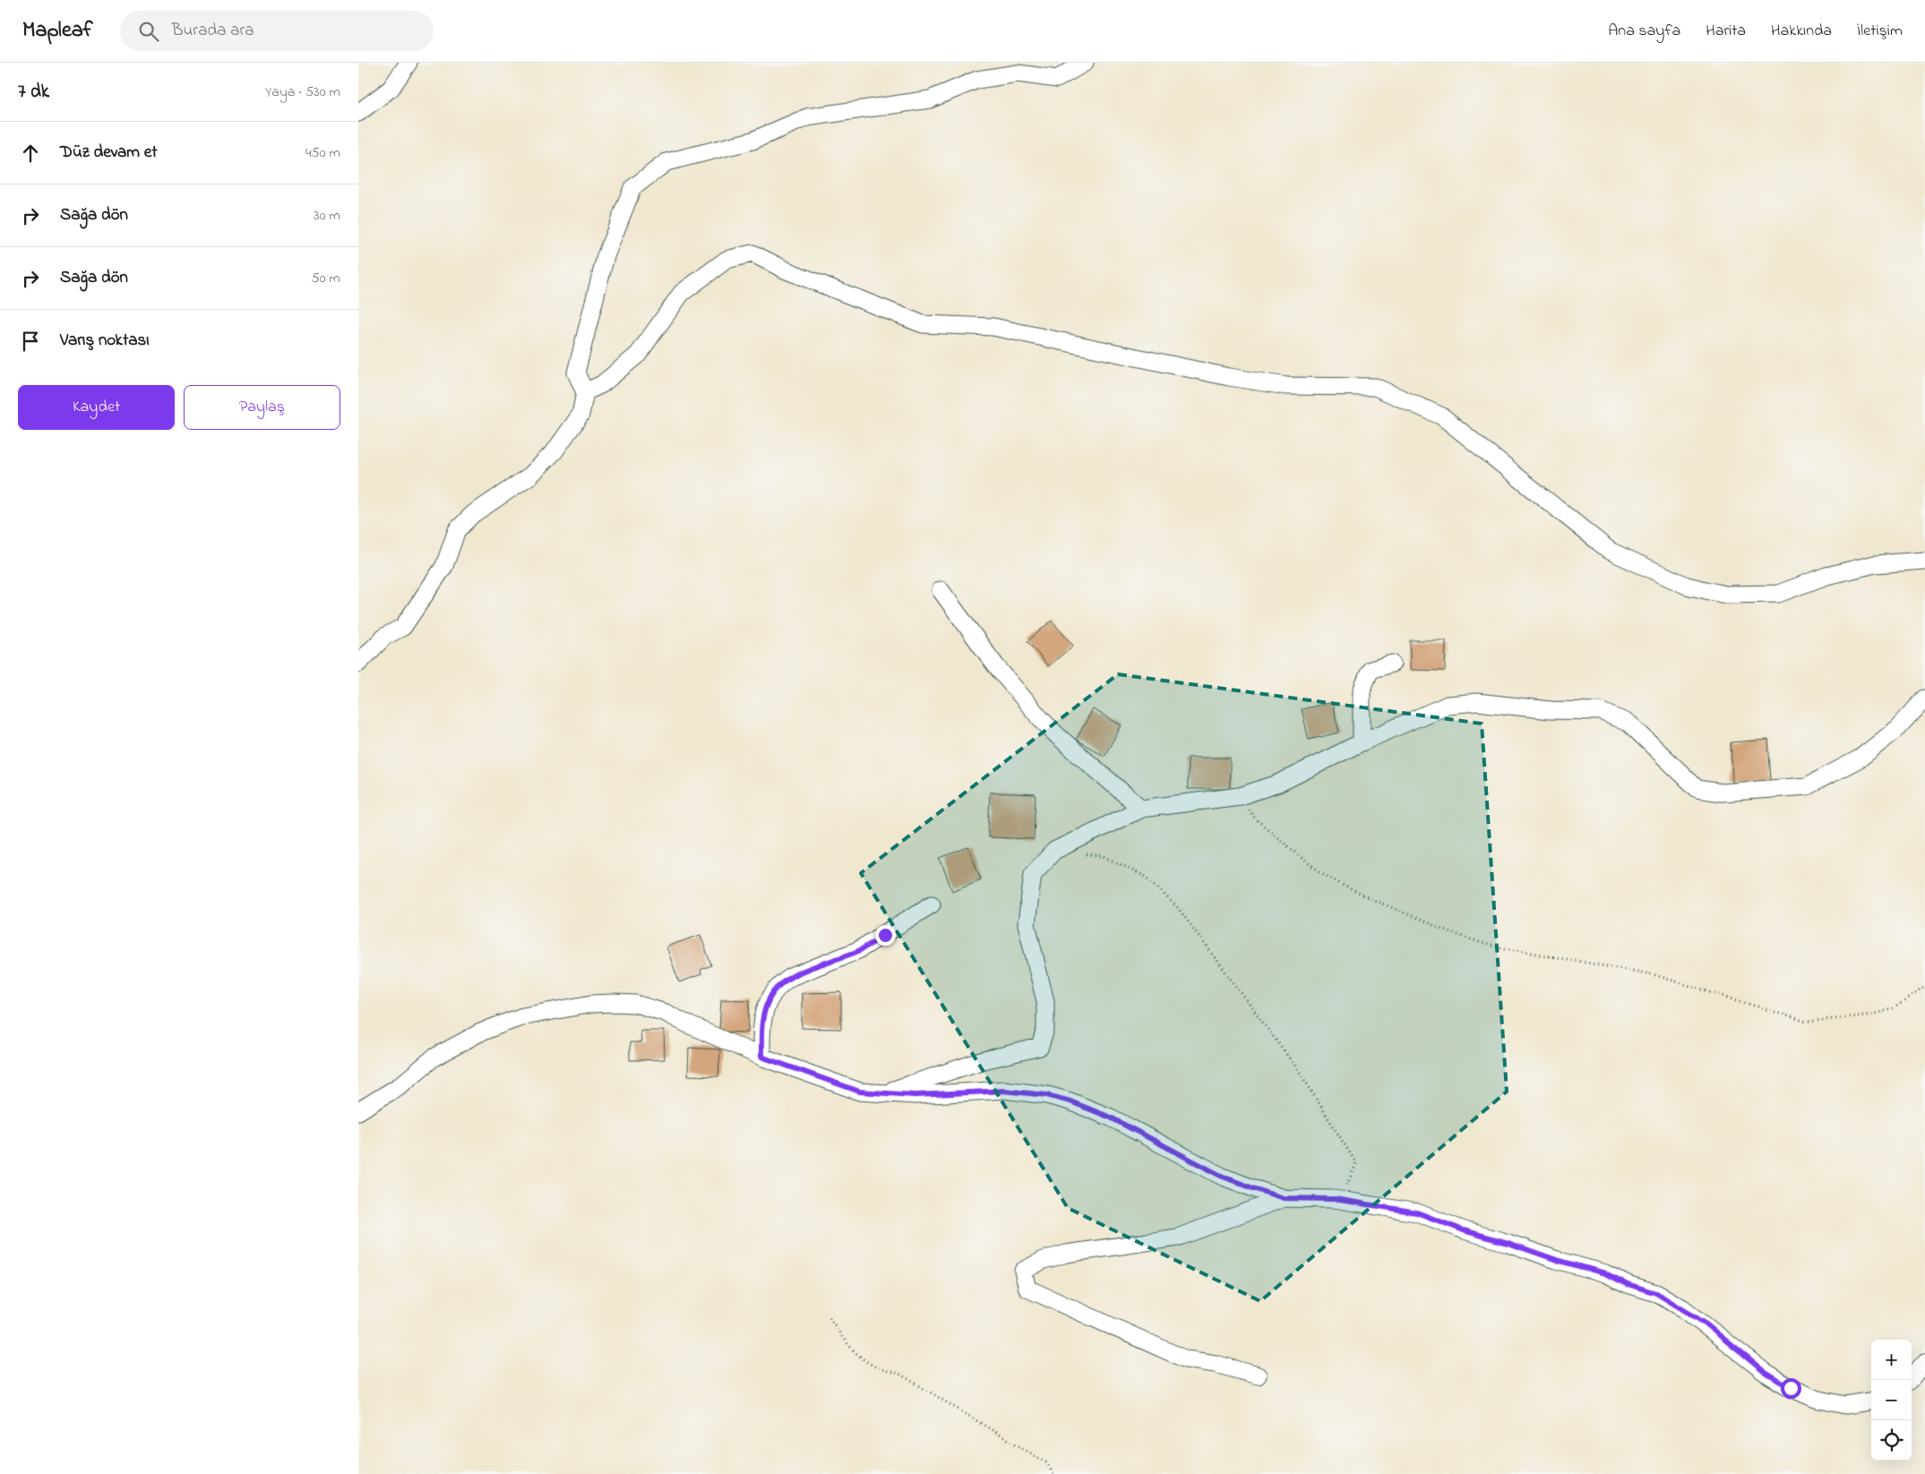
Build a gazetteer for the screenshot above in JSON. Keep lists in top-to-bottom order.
{
  "page": {
    "header": "Mapleaf",
    "search": "Burada ara",
    "nav": [
      "Ana sayfa",
      "Harita",
      "Hakkında",
      "İletişim"
    ],
    "heading": ["7 dk", "Yaya · 530 m"],
    "list": [
      ["Düz devam et", "450 m"],
      ["Sağa dön", "30 m"],
      ["Sağa dön", "50 m"],
      "Varış noktası"
    ],
    "buttons": ["Kaydet", "Paylaş"],
    "map_buttons": ["+", "−"]
  }
}
